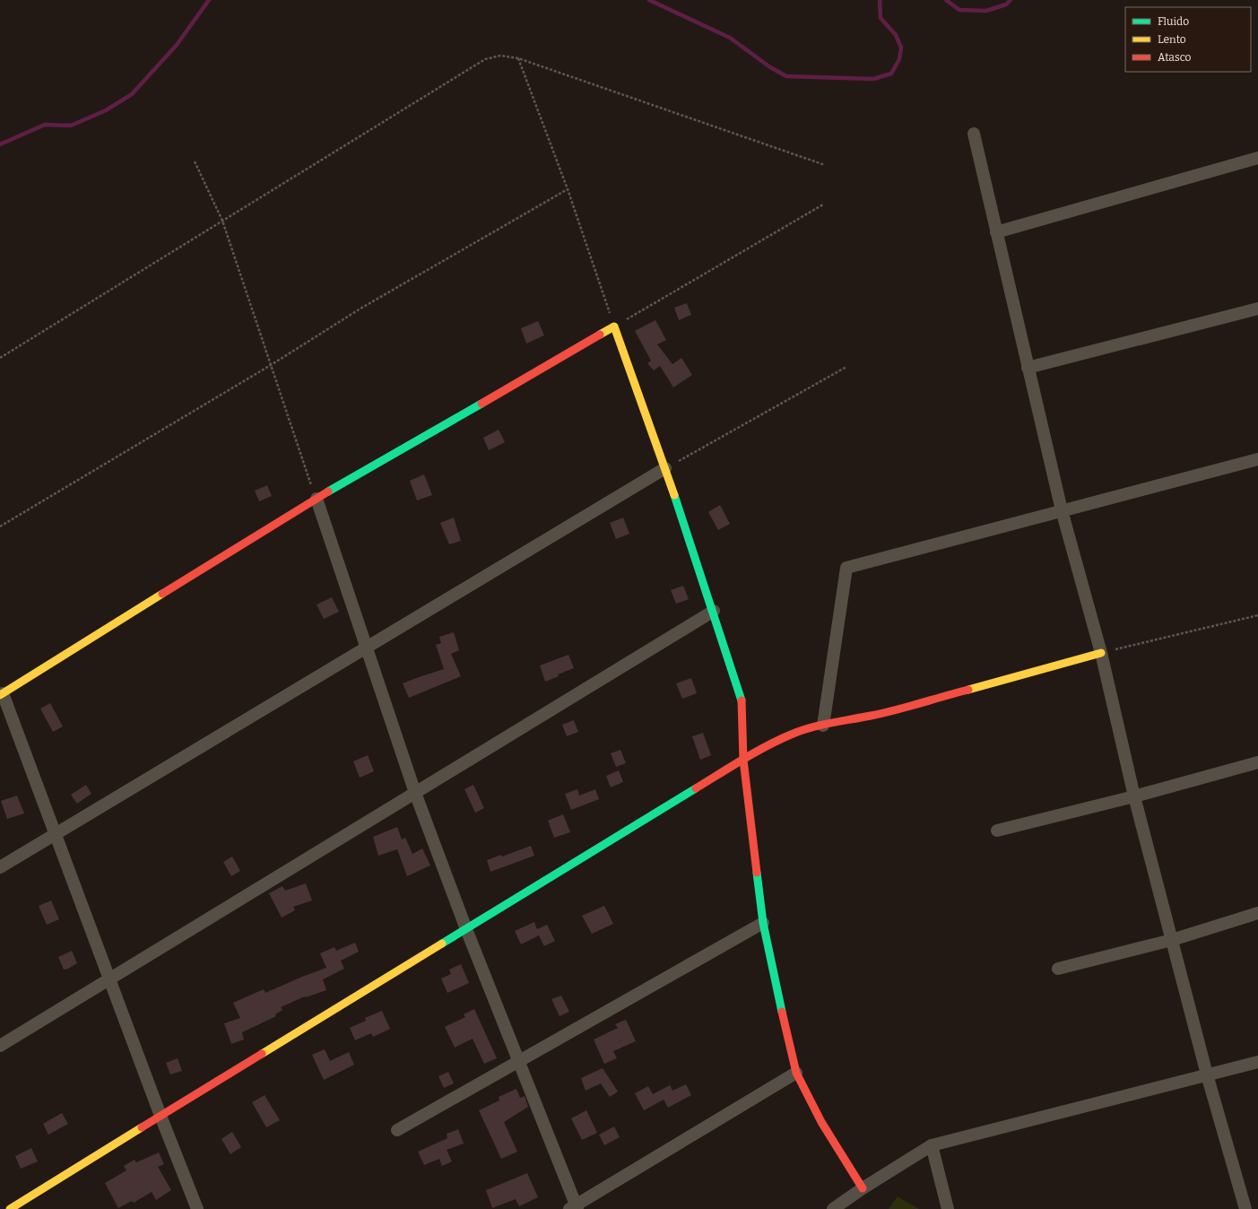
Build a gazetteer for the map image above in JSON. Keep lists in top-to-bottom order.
{
  "legend": ["Fluido", "Lento", "Atasco"]
}
